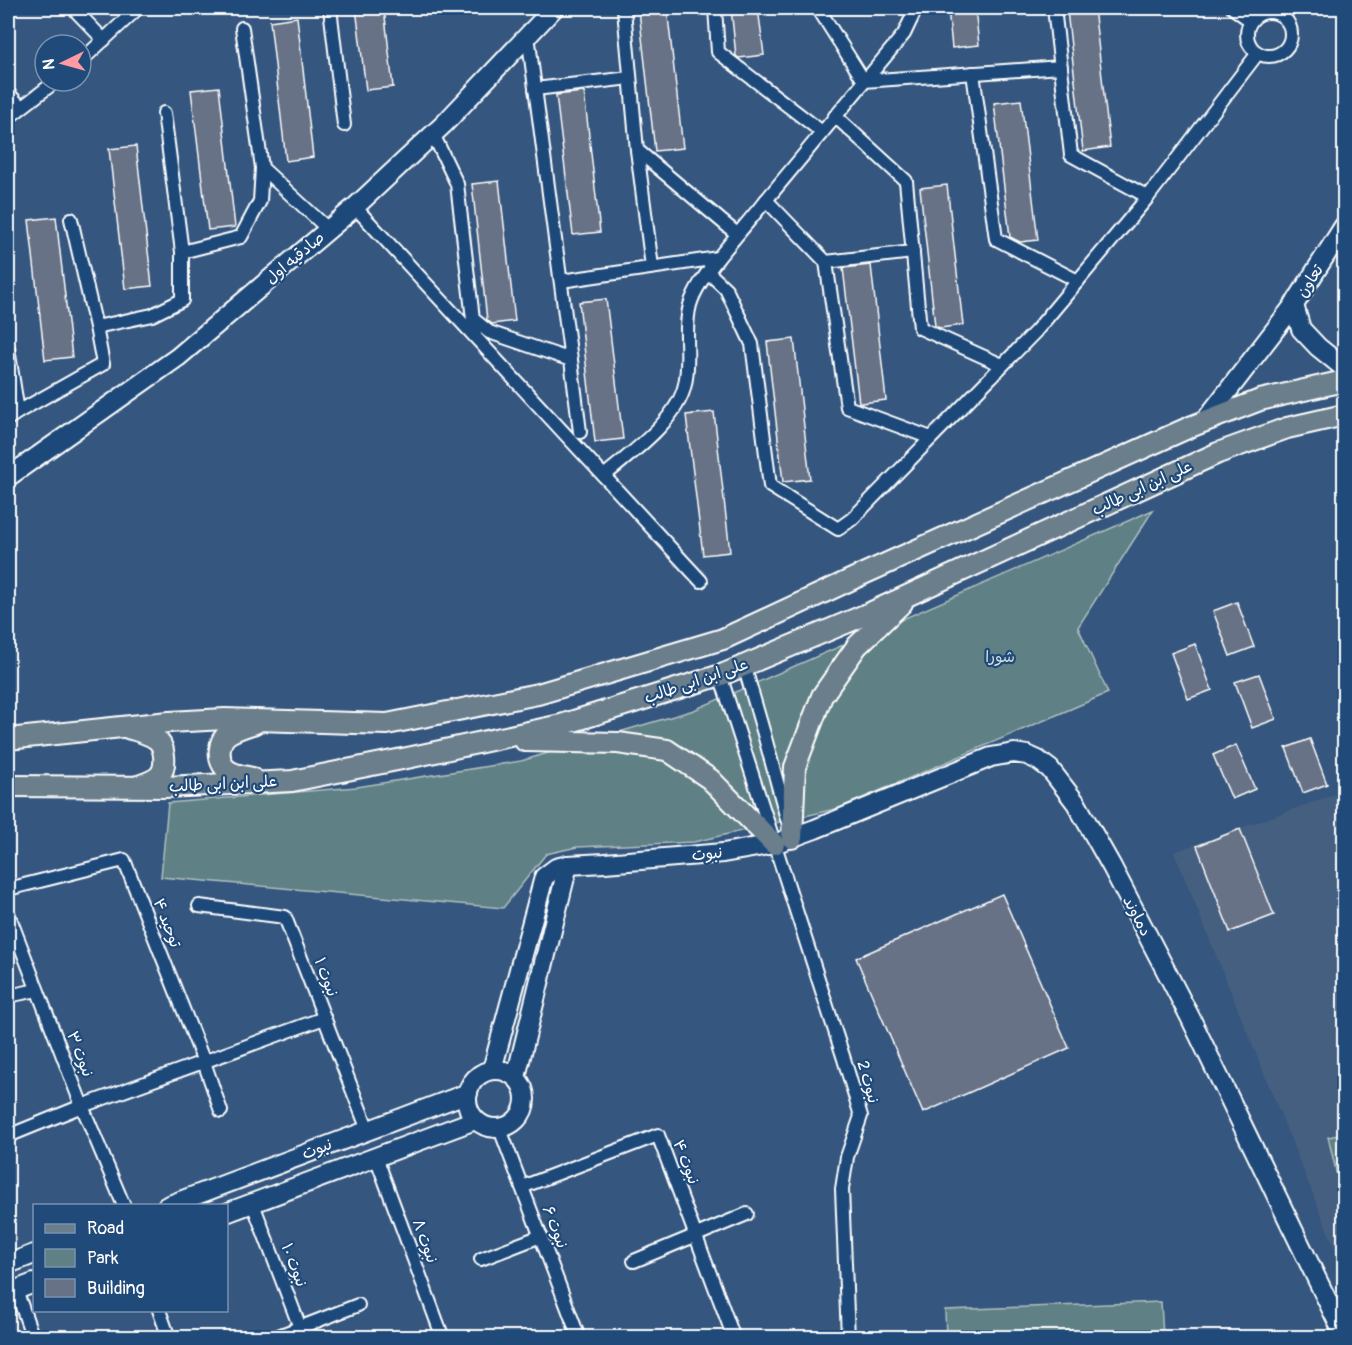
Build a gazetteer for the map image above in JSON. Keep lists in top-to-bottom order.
{
  "streets": {
    "main road": [
      "صادقیه اول",
      "تعاون",
      "علی ابن ابی طالب",
      "نبوت",
      "دماوند"
    ],
    "street": [
      "توحید ۴",
      "نبوت ۱",
      "نبوت ۳",
      "نبوت 2",
      "نبوت ۴",
      "نبوت ۶",
      "نبوت ۸",
      "نبوت ۱۰"
    ]
  },
  "crossings": [
    ["تعاون", "علی ابن ابی طالب"],
    ["نبوت", "دماوند"],
    ["نبوت", "نبوت ۱"],
    ["نبوت", "نبوت 2"],
    ["نبوت", "نبوت ۶"],
    ["نبوت", "نبوت ۸"],
    ["نبوت", "نبوت ۱۰"],
    ["دماوند", "نبوت 2"],
    ["نبوت ۴", "نبوت ۶"]
  ],
  "parks": ["شورا"],
  "legend": ["Road", "Park", "Building"],
  "north": "left"
}
